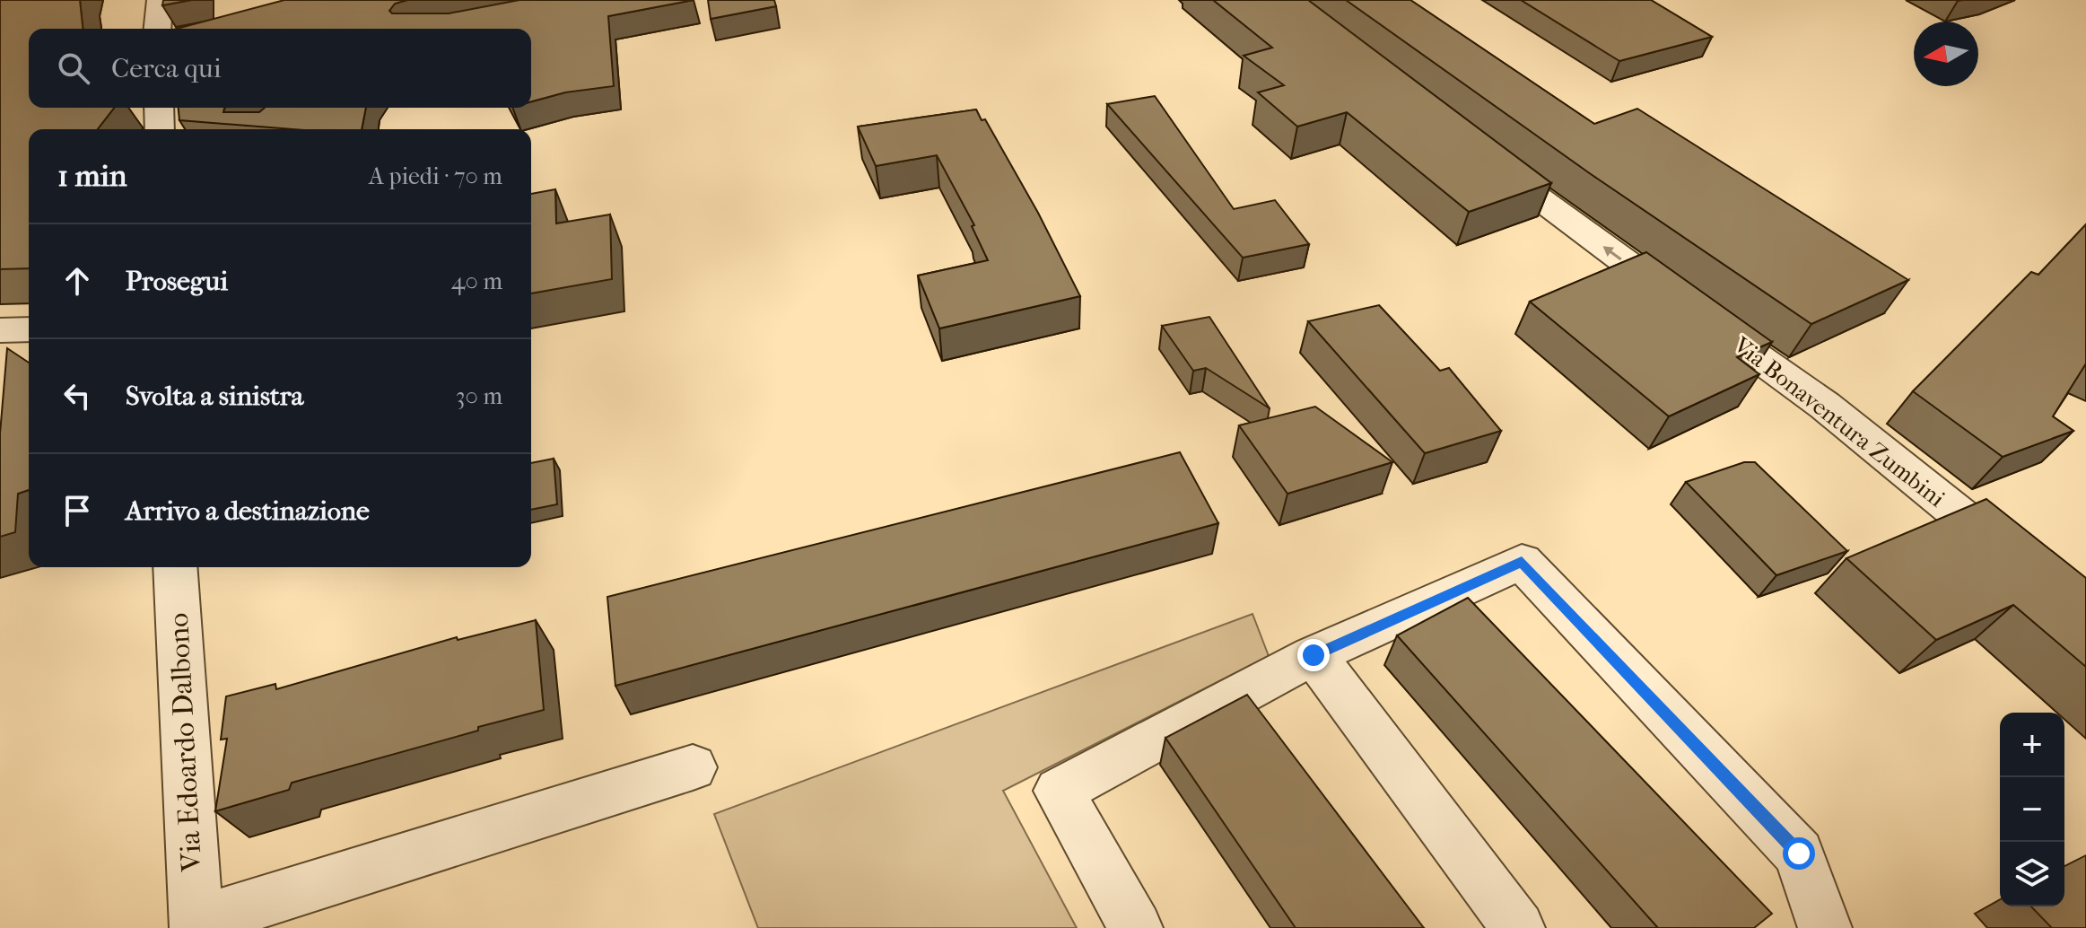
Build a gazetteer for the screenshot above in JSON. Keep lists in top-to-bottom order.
{
  "streets": {
    "street": ["Via Bonaventura Zumbini", "Via Edoardo Dalbono"]
  },
  "one_way": ["Via Bonaventura Zumbini"],
  "north": "left",
  "page": {
    "search": "Cerca qui",
    "heading": ["1 min", "A piedi · 70 m"],
    "list": [
      ["Prosegui", "40 m"],
      ["Svolta a sinistra", "30 m"],
      "Arrivo a destinazione"
    ],
    "map_buttons": ["+", "−"]
  }
}
